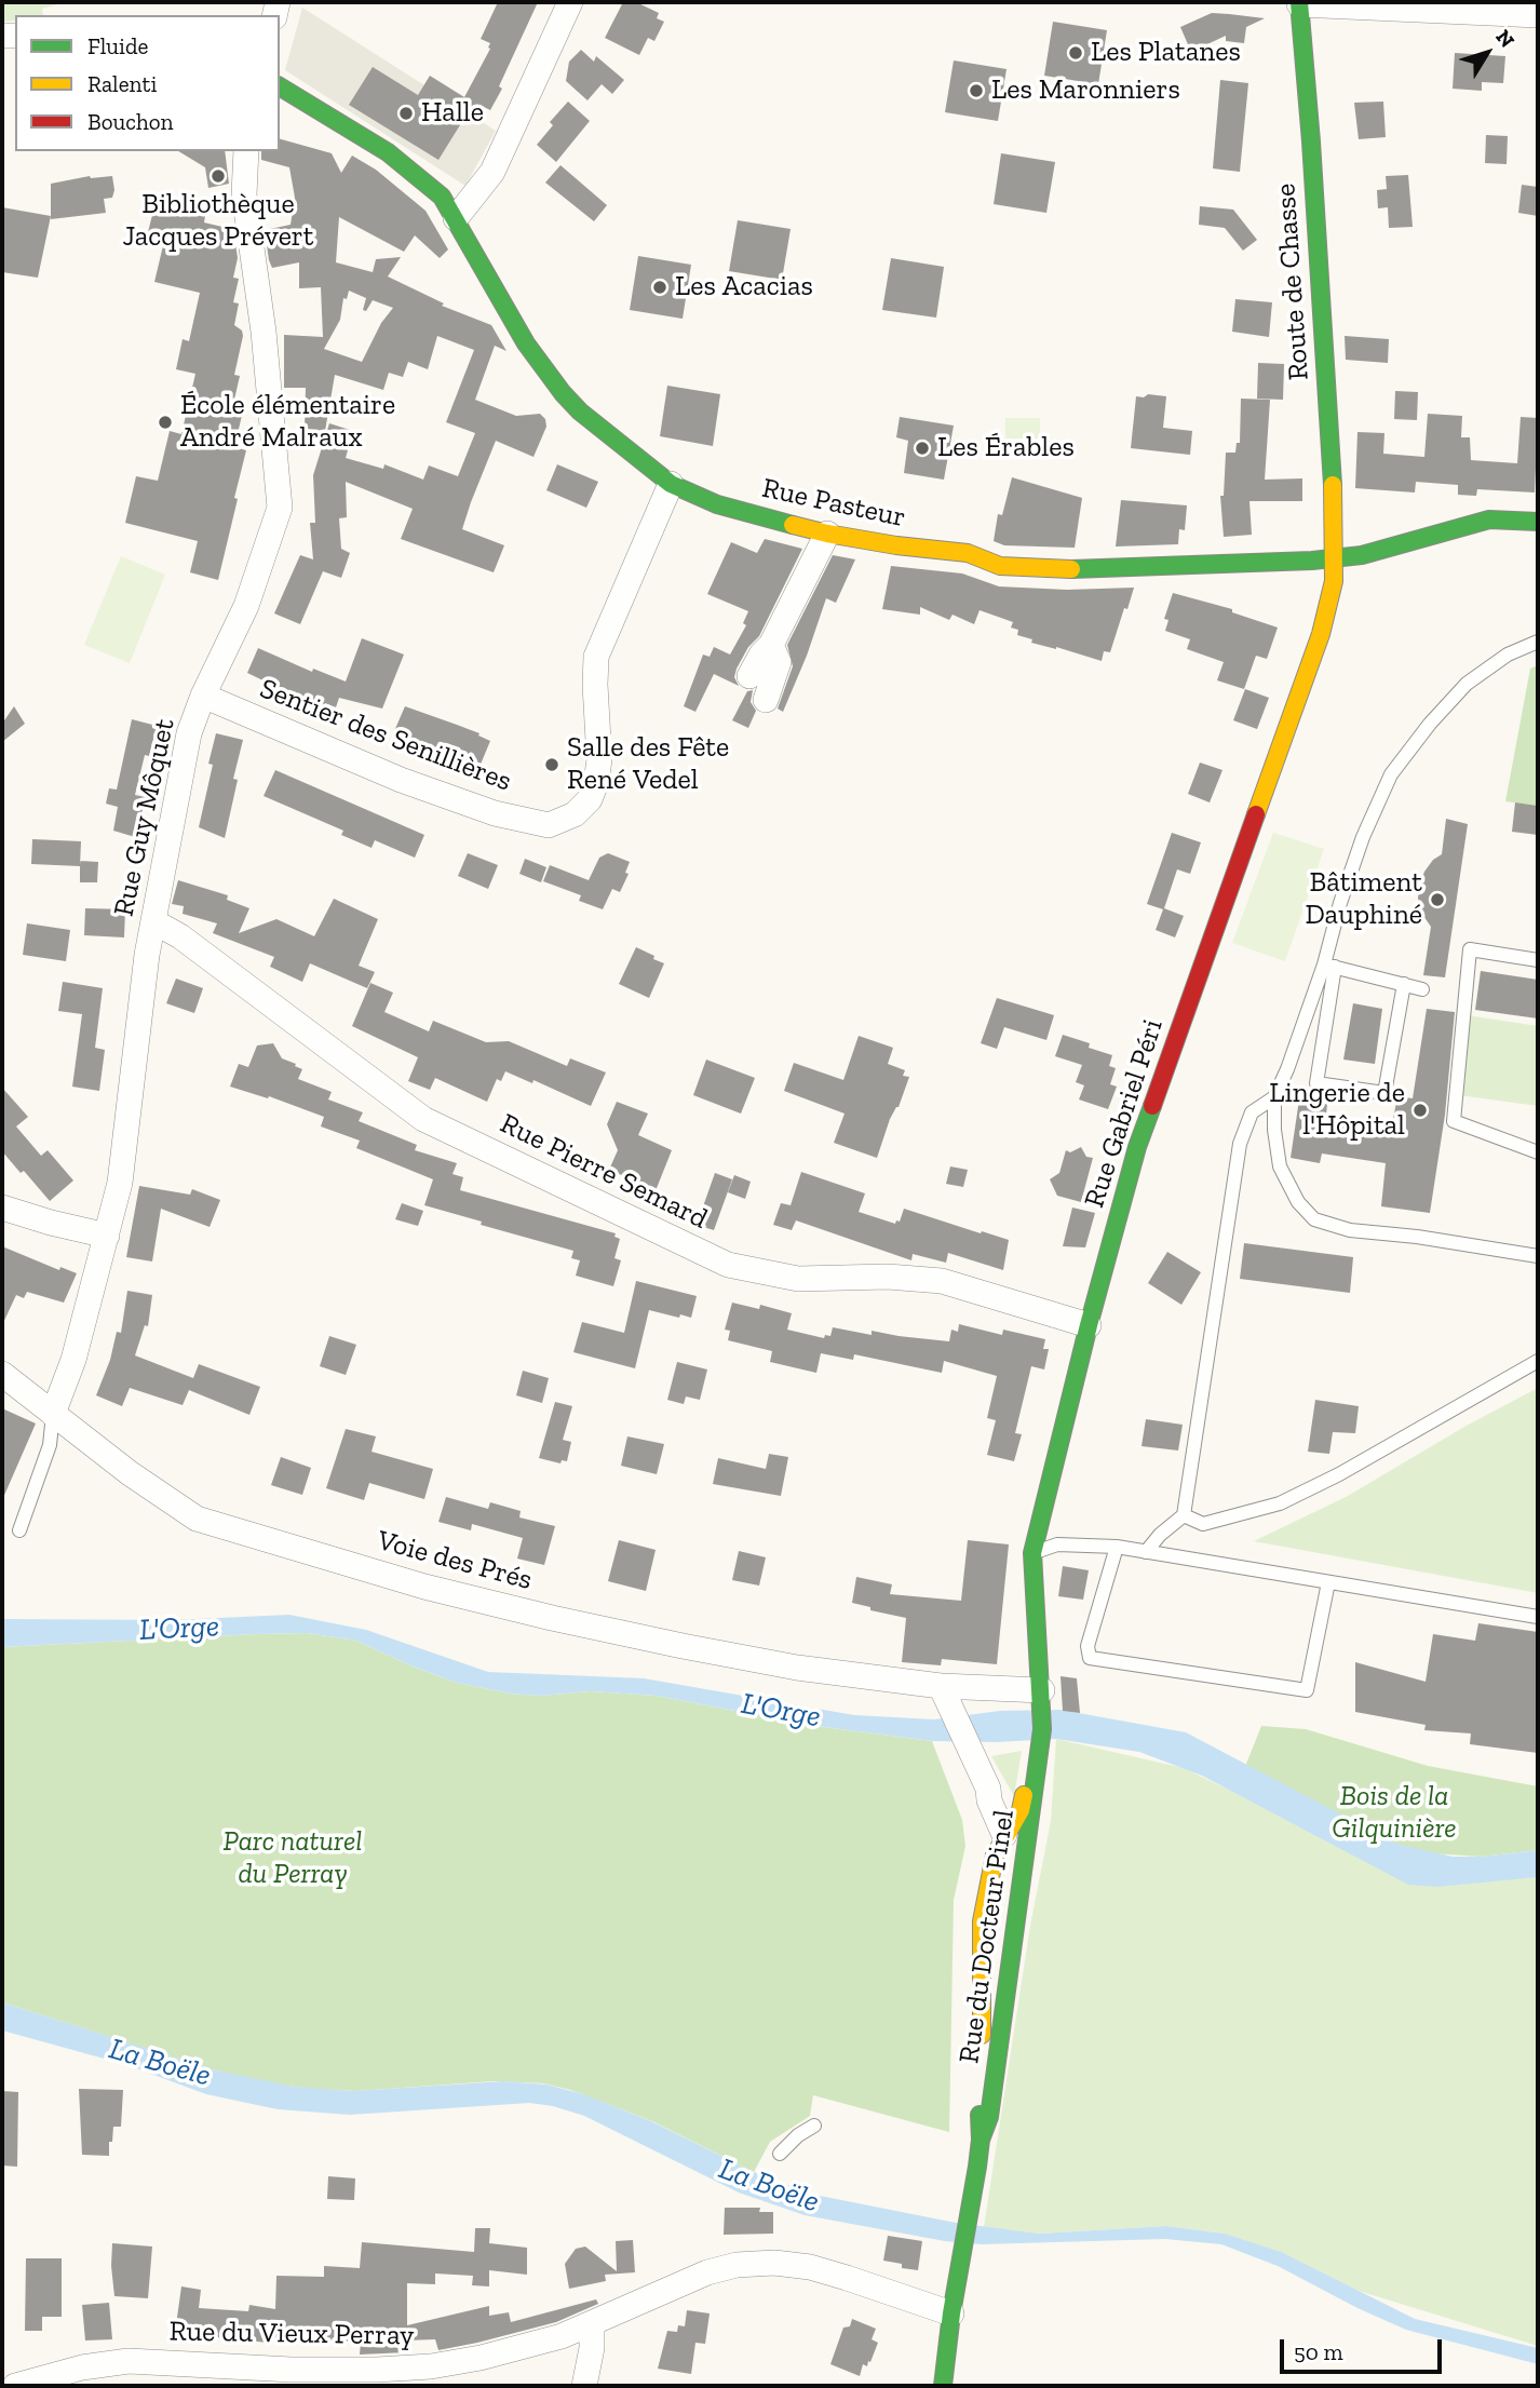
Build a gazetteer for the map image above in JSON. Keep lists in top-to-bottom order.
{
  "streets": {
    "main road": [
      "Route de Chasse",
      "Rue Pasteur",
      "Rue Gabriel Péri",
      "Rue du Docteur Pinel"
    ],
    "street": [
      "Sentier des Senillières",
      "Rue Guy Môquet",
      "Rue Pierre Semard",
      "Voie des Prés",
      "Rue du Vieux Perray"
    ]
  },
  "crossings": [
    ["Route de Chasse", "Rue Pasteur"],
    ["Route de Chasse", "Rue Gabriel Péri"],
    ["Rue Pasteur", "Sentier des Senillières"],
    ["Rue Pasteur", "Rue Gabriel Péri"],
    ["Sentier des Senillières", "Rue Guy Môquet"],
    ["Rue Guy Môquet", "Rue Pierre Semard"],
    ["Rue Guy Môquet", "Voie des Prés"],
    ["Rue Gabriel Péri", "Rue Pierre Semard"],
    ["Rue Gabriel Péri", "Voie des Prés"],
    ["Rue Gabriel Péri", "Rue du Docteur Pinel"],
    ["Rue du Docteur Pinel", "Rue du Vieux Perray"]
  ],
  "water": ["L'Orge", "La Boële"],
  "parks": ["Bois de la Gilquinière", "Parc naturel du Perray"],
  "places": [
    "Les Platanes",
    "Les Maronniers",
    "Halle",
    "Bibliothèque Jacques Prévert",
    "Les Acacias",
    "École élémentaire André Malraux",
    "Les Érables",
    "Salle des Fête René Vedel",
    "Bâtiment Dauphiné",
    "Lingerie de l'Hôpital"
  ],
  "legend": ["Fluide", "Ralenti", "Bouchon"],
  "scale_bar": "50 m",
  "north": "top right"
}
